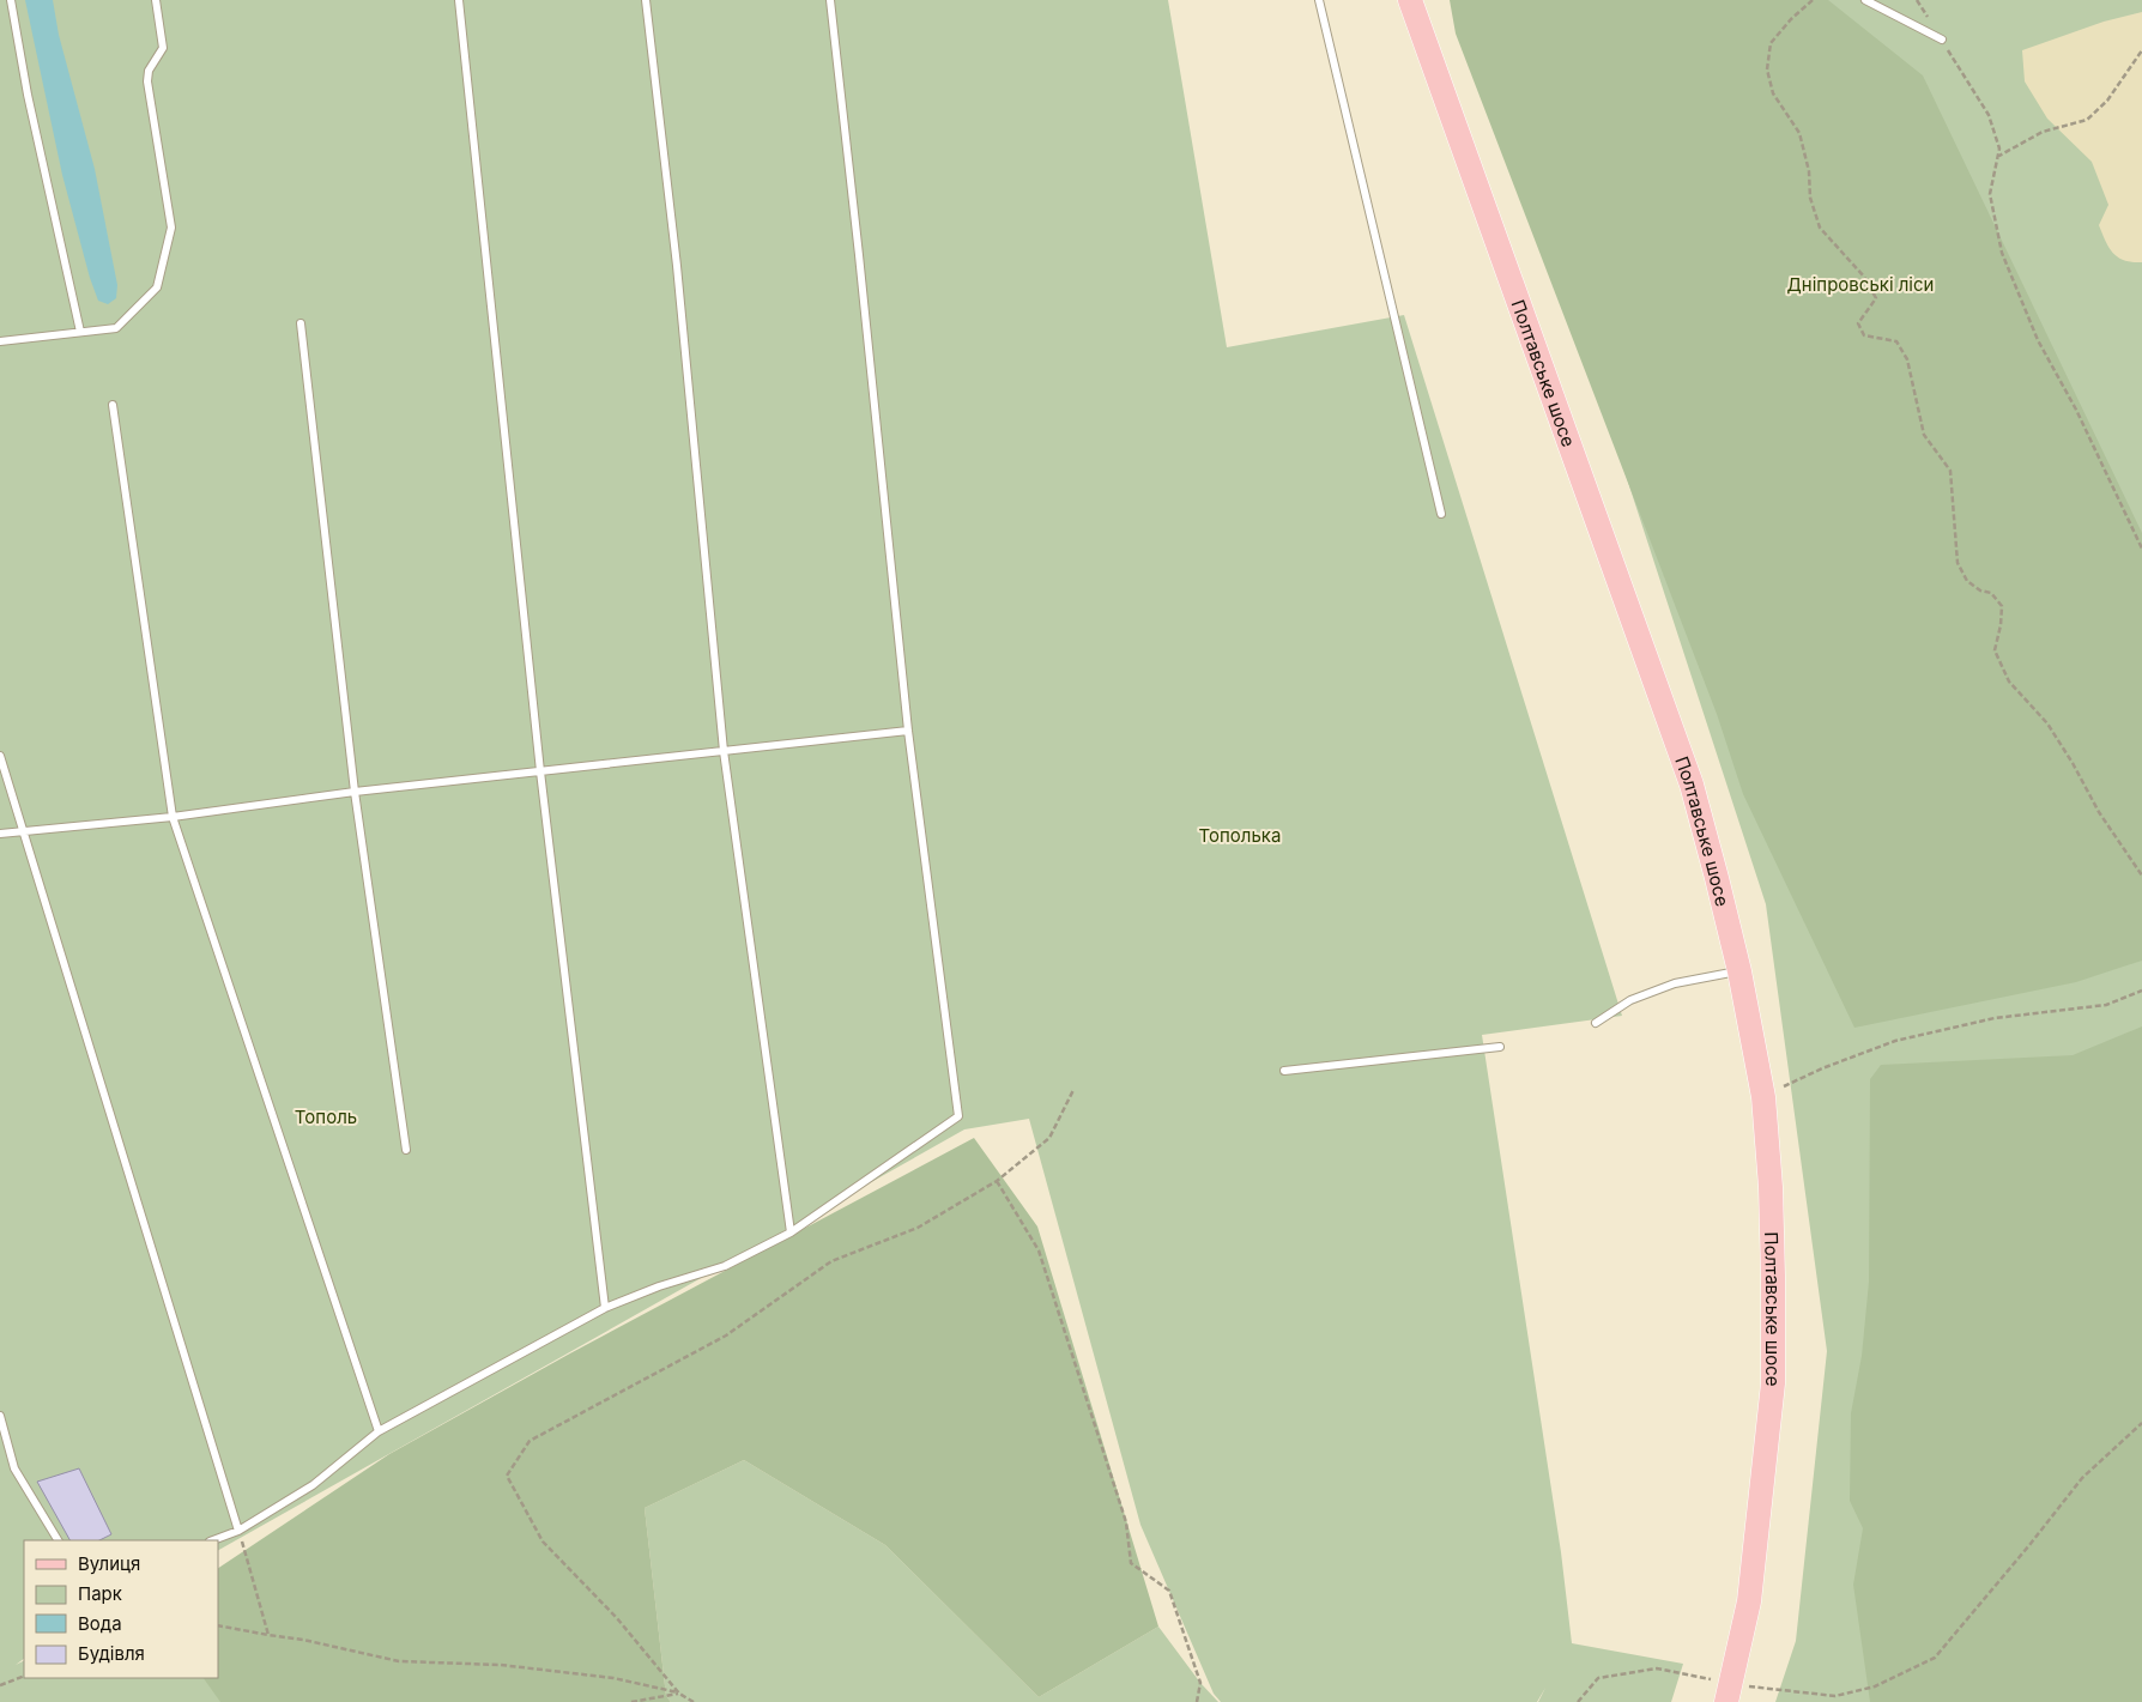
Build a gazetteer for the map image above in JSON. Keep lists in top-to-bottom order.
{
  "streets": {
    "main road": ["Полтавське шосе"]
  },
  "parks": ["Дніпровські ліси", "Тополька", "Тополь"],
  "legend": [
    "Вулиця",
    "Парк",
    "Вода",
    "Будівля"
  ]
}
